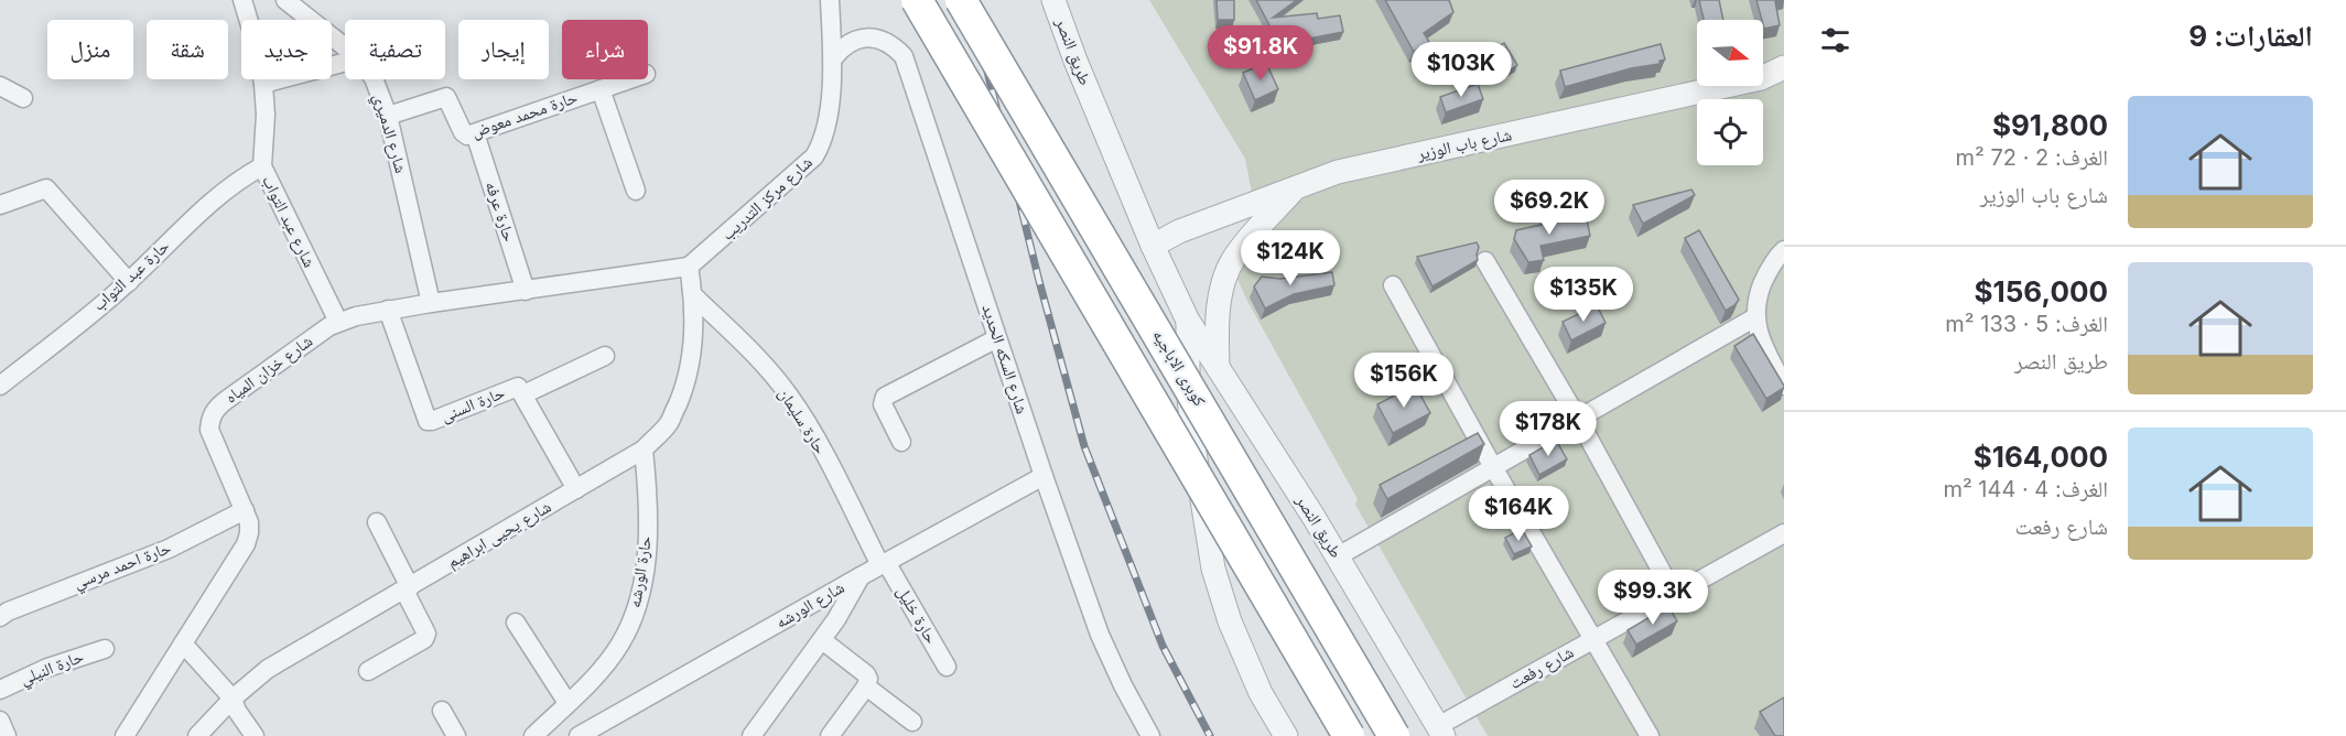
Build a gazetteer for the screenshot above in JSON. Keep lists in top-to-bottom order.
{
  "streets": {
    "highway": ["كوبرى الاباجيه"],
    "street": [
      "طريق النصر",
      "حارة محمد معوض",
      "شارع الدميري",
      "شارع باب الوزير",
      "شارع مركز التدريب",
      "حارة عرفه",
      "شارع عبد التواب",
      "حارة عبد التواب",
      "شارع السكه الحديد",
      "شارع خزان المياه",
      "حارة السنى",
      "حارة سليمان",
      "شارع يحيى ابراهيم",
      "حارة احمد مرسي",
      "حارة الورشه",
      "شارع الورشه",
      "حارة خليل",
      "حارة النيلي",
      "شارع رفعت"
    ]
  },
  "crossings": [
    ["طريق النصر", "شارع باب الوزير"],
    ["طريق النصر", "شارع رفعت"],
    ["حارة محمد معوض", "شارع الدميري"],
    ["حارة محمد معوض", "حارة عرفه"],
    ["شارع الدميري", "شارع خزان المياه"],
    ["شارع مركز التدريب", "شارع السكه الحديد"],
    ["شارع مركز التدريب", "شارع خزان المياه"],
    ["شارع مركز التدريب", "شارع يحيى ابراهيم"],
    ["حارة عرفه", "شارع خزان المياه"],
    ["شارع عبد التواب", "حارة عبد التواب"],
    ["شارع عبد التواب", "شارع خزان المياه"],
    ["شارع السكه الحديد", "شارع الورشه"],
    ["شارع خزان المياه", "حارة السنى"],
    ["شارع خزان المياه", "شارع يحيى ابراهيم"],
    ["شارع خزان المياه", "حارة احمد مرسي"],
    ["حارة السنى", "شارع يحيى ابراهيم"],
    ["حارة سليمان", "شارع يحيى ابراهيم"],
    ["حارة سليمان", "شارع الورشه"],
    ["حارة سليمان", "حارة خليل"],
    ["شارع يحيى ابراهيم", "حارة الورشه"],
    ["شارع الورشه", "حارة خليل"]
  ],
  "north": "right",
  "page": {
    "heading": "العقارات: 9",
    "chip": [
      "شراء",
      "إيجار",
      "تصفية",
      "جديد",
      "شقة",
      "منزل"
    ],
    "price": [
      "$91.8K",
      "$103K",
      "$69.2K",
      "$124K",
      "$135K",
      "$156K",
      "$178K",
      "$164K",
      "$99.3K"
    ],
    "list": [
      {
        "name": "$91,800",
        "note": "الغرف: 2 · 72 m² · شارع باب الوزير"
      },
      {
        "name": "$156,000",
        "note": "الغرف: 5 · 133 m² · طريق النصر"
      },
      {
        "name": "$164,000",
        "note": "الغرف: 4 · 144 m² · شارع رفعت"
      }
    ]
  }
}
